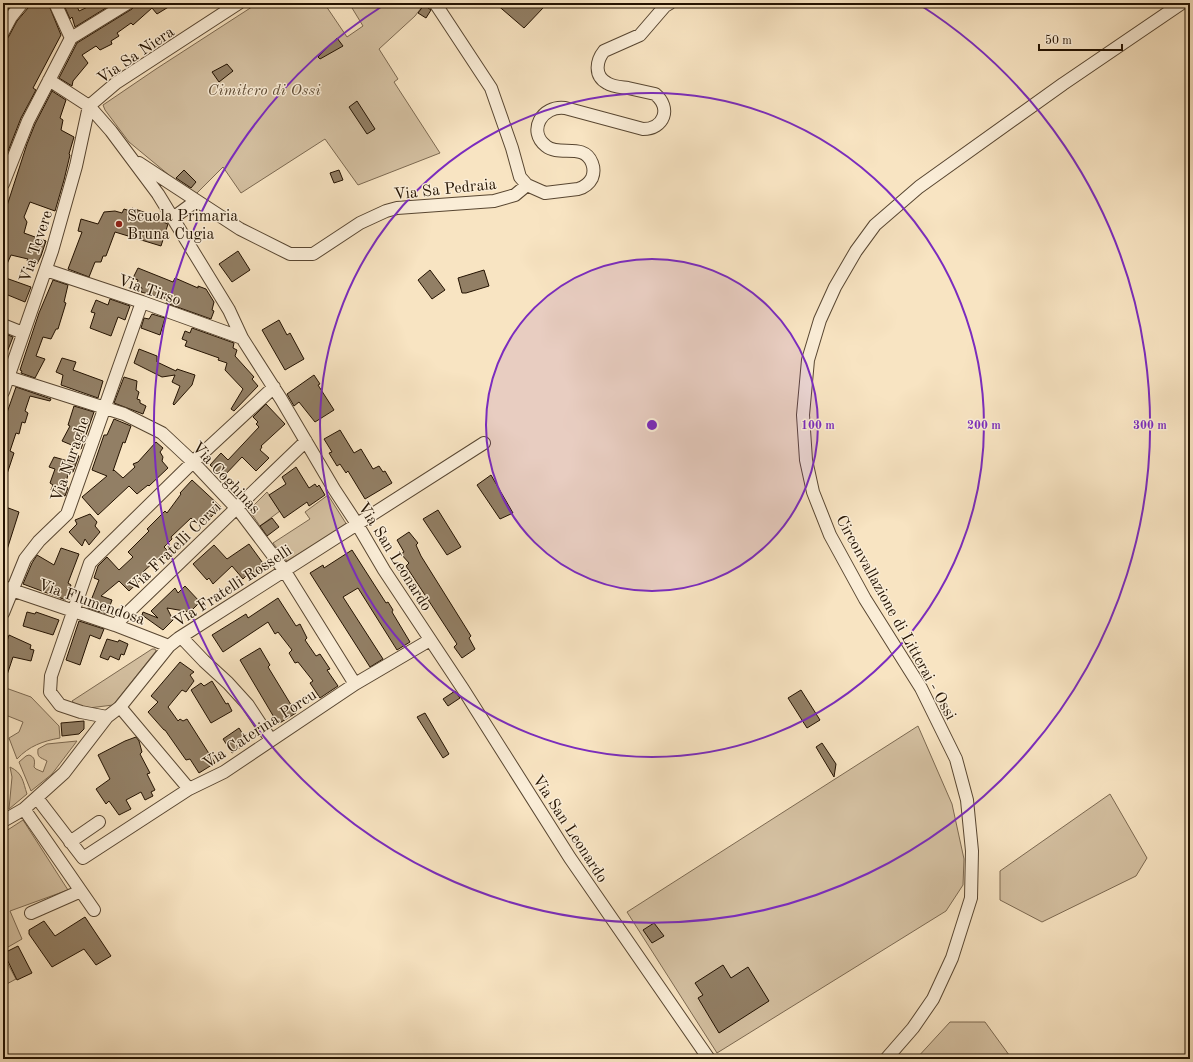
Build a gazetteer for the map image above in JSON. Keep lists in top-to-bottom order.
{
  "streets": {
    "street": [
      "Via Sa Niera",
      "Via Sa Pedraia",
      "Via Tevere",
      "Via Tirso",
      "Via Nuraghe",
      "Via Coghinas",
      "Via Fratelli Cervi",
      "Via San Leonardo",
      "Via Fratelli Rosselli",
      "Via Flumendosa",
      "Circonvallazione di Litterai - Ossi",
      "Via Caterina Porcu"
    ]
  },
  "crossings": [
    ["Via Sa Niera", "Via Tevere"],
    ["Via Sa Niera", "Via San Leonardo"],
    ["Via Sa Pedraia", "Via San Leonardo"],
    ["Via Tevere", "Via Tirso"],
    ["Via Tevere", "Via Coghinas"],
    ["Via Tevere", "Via San Leonardo"],
    ["Via Tirso", "Via Nuraghe"],
    ["Via Tirso", "Via San Leonardo"],
    ["Via Nuraghe", "Via Coghinas"],
    ["Via Nuraghe", "Via Flumendosa"],
    ["Via Coghinas", "Via Fratelli Cervi"],
    ["Via Coghinas", "Via Fratelli Rosselli"],
    ["Via Coghinas", "Via Caterina Porcu"],
    ["Via Fratelli Cervi", "Via San Leonardo"],
    ["Via Fratelli Cervi", "Via Flumendosa"],
    ["Via San Leonardo", "Via Fratelli Rosselli"],
    ["Via San Leonardo", "Via Caterina Porcu"],
    ["Via Fratelli Rosselli", "Via Flumendosa"],
    ["Via Fratelli Rosselli", "Via Caterina Porcu"]
  ],
  "parks": ["Cimitero di Ossi"],
  "places": ["Scuola Primaria Bruna Cugia"],
  "scale_bar": "50 m",
  "rings": ["100 m", "200 m", "300 m"]
}
